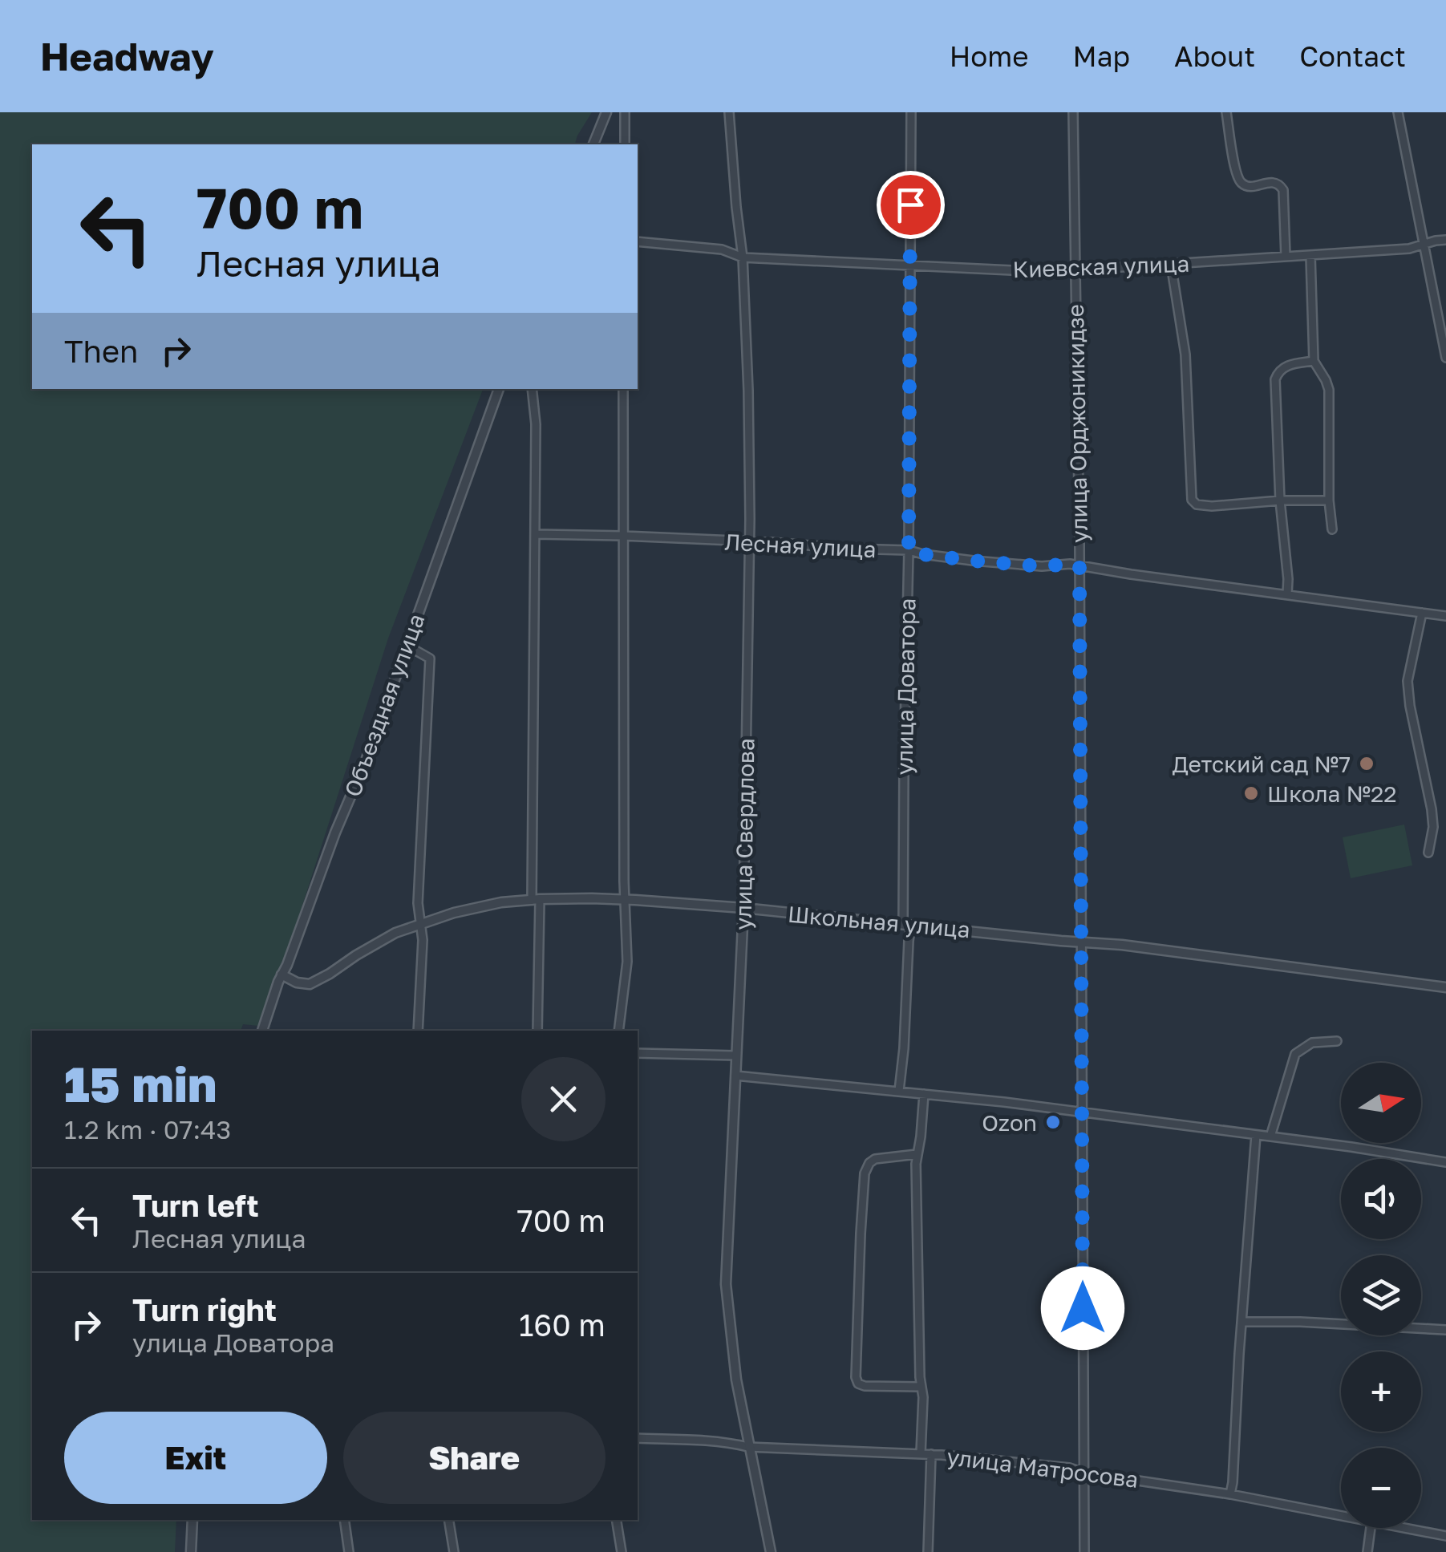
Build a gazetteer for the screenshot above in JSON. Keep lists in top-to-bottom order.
{
  "streets": {
    "street": [
      "Киевская улица",
      "улица Орджоникидзе",
      "Лесная улица",
      "улица Доватора",
      "Объездная улица",
      "улица Свердлова",
      "Школьная улица",
      "улица Матросова"
    ]
  },
  "crossings": [
    ["Киевская улица", "улица Орджоникидзе"],
    ["Киевская улица", "улица Доватора"],
    ["Киевская улица", "улица Свердлова"],
    ["улица Орджоникидзе", "Лесная улица"],
    ["улица Орджоникидзе", "Школьная улица"],
    ["улица Орджоникидзе", "улица Матросова"],
    ["Лесная улица", "улица Доватора"],
    ["Лесная улица", "улица Свердлова"],
    ["улица Доватора", "Школьная улица"],
    ["Объездная улица", "Школьная улица"],
    ["улица Свердлова", "Школьная улица"],
    ["улица Свердлова", "улица Матросова"]
  ],
  "places": ["Детский сад №7", "Школа №22", "Ozon"],
  "north": "right",
  "page": {
    "header": "Headway",
    "nav": [
      "Home",
      "Map",
      "About",
      "Contact"
    ],
    "turn": ["700 m", "Лесная улица"],
    "then": "Then",
    "heading": ["15 min", "1.2 km · 07:43"],
    "map_buttons": ["+", "−"],
    "list": [
      {
        "name": "Turn left",
        "note": "Лесная улица",
        "value": "700 m"
      },
      {
        "name": "Turn right",
        "note": "улица Доватора",
        "value": "160 m"
      }
    ],
    "buttons": ["Exit", "Share"]
  }
}
